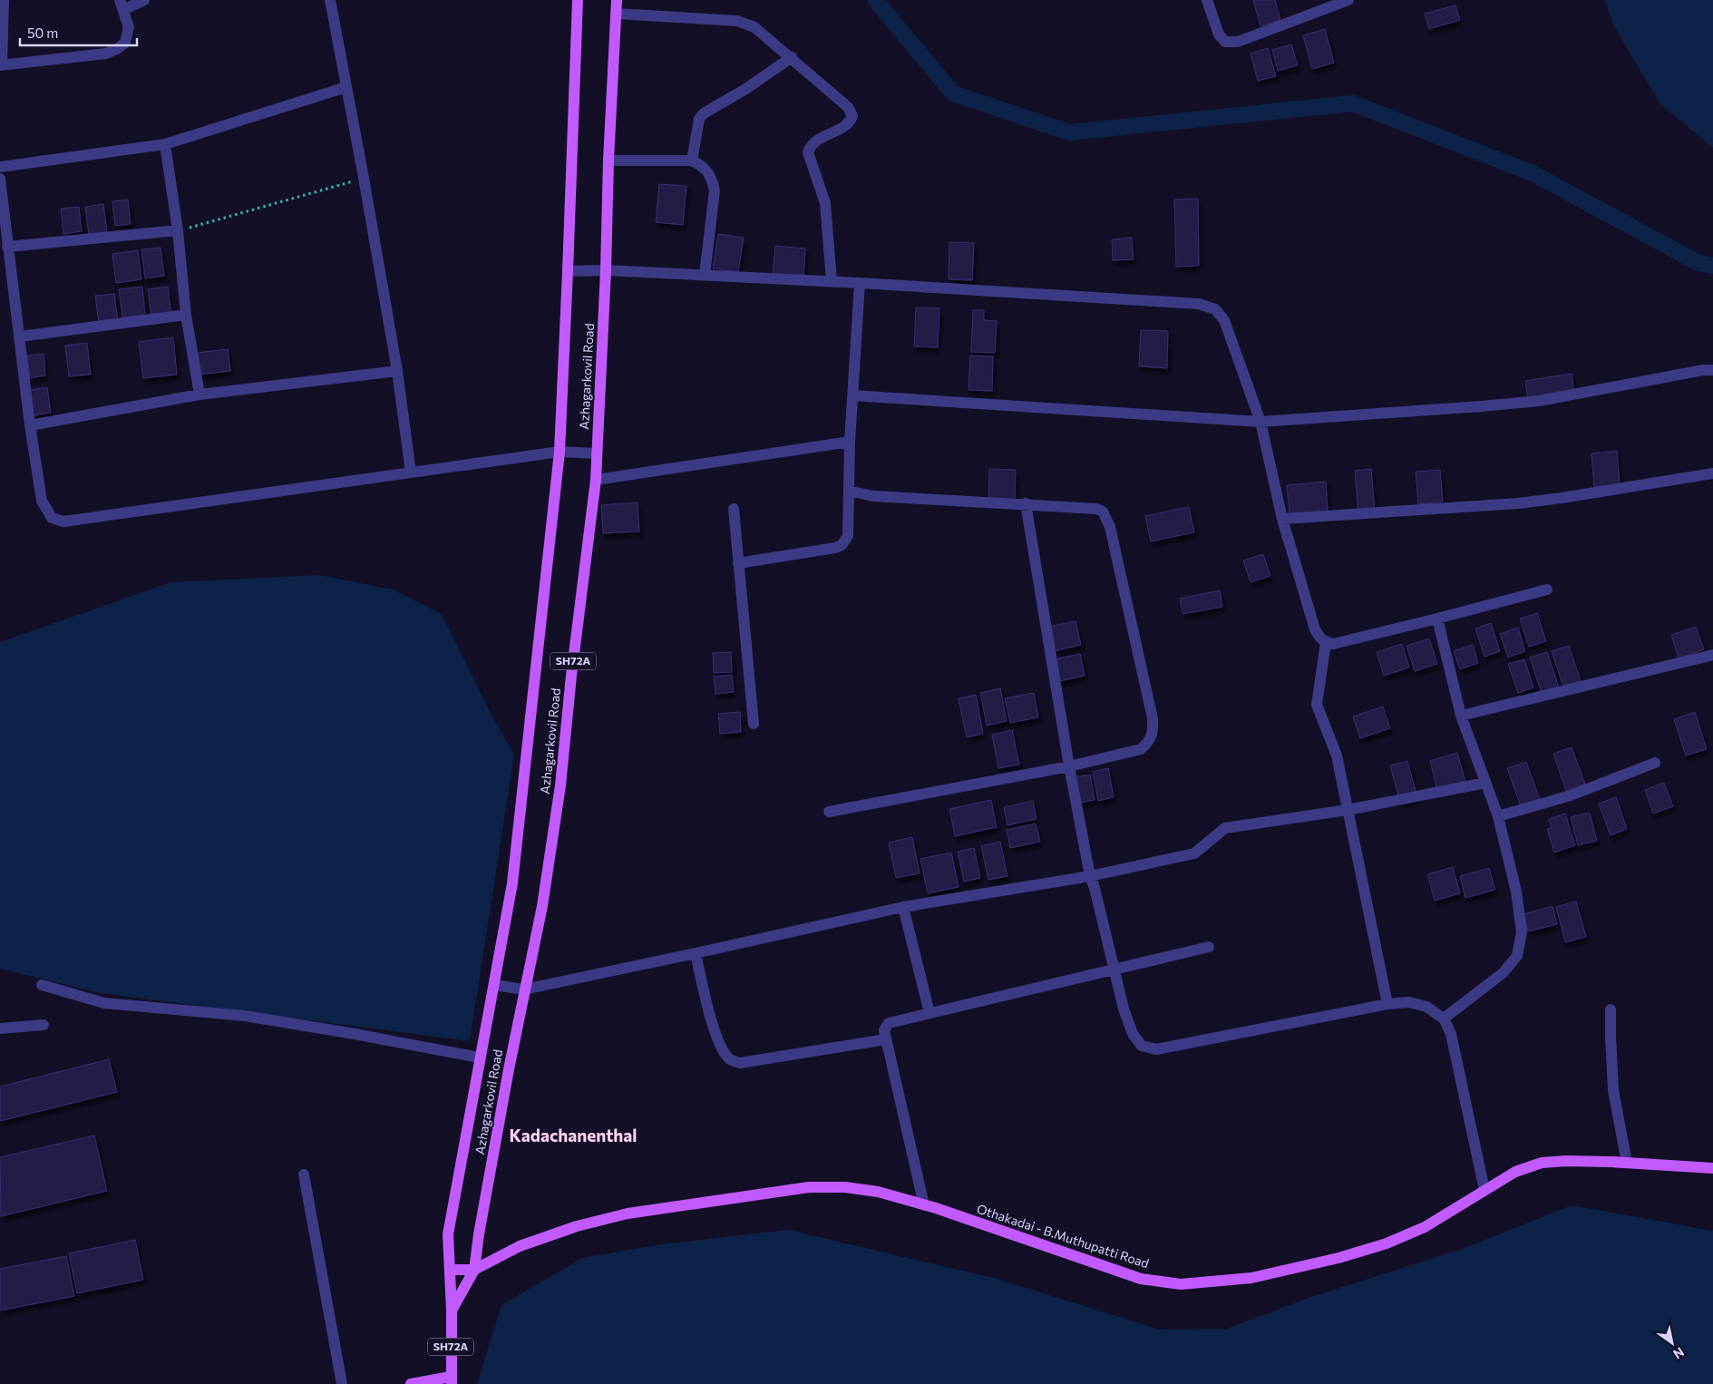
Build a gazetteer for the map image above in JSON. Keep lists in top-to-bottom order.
{
  "streets": {
    "main road": ["Azhagarkovil Road", "SH72A", "Othakadai - B.Muthupatti Road"]
  },
  "crossings": [
    ["Azhagarkovil Road", "Othakadai - B.Muthupatti Road"]
  ],
  "districts": ["Kadachanenthal"],
  "scale_bar": "50 m",
  "north": "bottom right"
}
